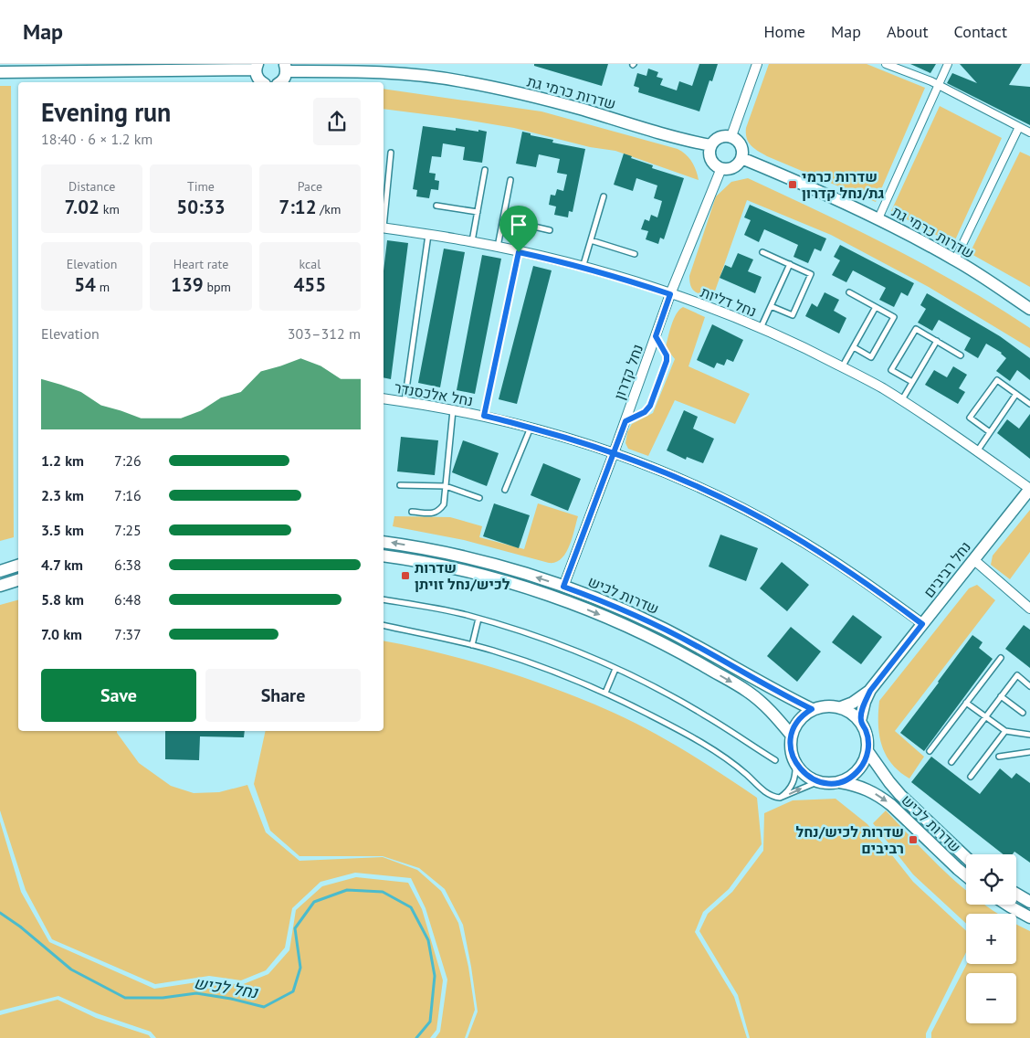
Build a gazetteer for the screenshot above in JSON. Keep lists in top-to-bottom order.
{
  "streets": {
    "street": [
      "שדרות כרמי גת",
      "נחל דליות",
      "נחל קדרון",
      "נחל אלכסנדר",
      "נחל רביבים",
      "שדרות לכיש"
    ]
  },
  "crossings": [
    ["שדרות כרמי גת", "נחל קדרון"],
    ["נחל דליות", "נחל קדרון"],
    ["נחל דליות", "נחל רביבים"],
    ["נחל קדרון", "נחל אלכסנדר"],
    ["נחל קדרון", "שדרות לכיש"],
    ["נחל אלכסנדר", "נחל רביבים"],
    ["נחל רביבים", "שדרות לכיש"]
  ],
  "water": ["נחל לכיש"],
  "places": {
    "transit": ["שדרות כרמי גת/נחל קדרון", "שדרות לכיש/נחל זויתן", "שדרות לכיש/נחל רביבים"]
  },
  "page": {
    "header": "Map",
    "nav": [
      "Home",
      "Map",
      "About",
      "Contact"
    ],
    "heading": ["Evening run", "18:40 · 6 × 1.2 km"],
    "stats": [
      ["Distance", "7.02 km"],
      ["Time", "50:33"],
      ["Pace", "7:12 /km"],
      ["Elevation", "54 m"],
      ["Heart rate", "139 bpm"],
      ["kcal", "455"]
    ],
    "chart": ["Elevation", "303–312 m"],
    "list": [
      {
        "name": "1.2 km",
        "note": "7:26"
      },
      {
        "name": "2.3 km",
        "note": "7:16"
      },
      {
        "name": "3.5 km",
        "note": "7:25"
      },
      {
        "name": "4.7 km",
        "note": "6:38"
      },
      {
        "name": "5.8 km",
        "note": "6:48"
      },
      {
        "name": "7.0 km",
        "note": "7:37"
      }
    ],
    "buttons": ["Save", "Share"],
    "map_buttons": ["+", "−"]
  }
}
